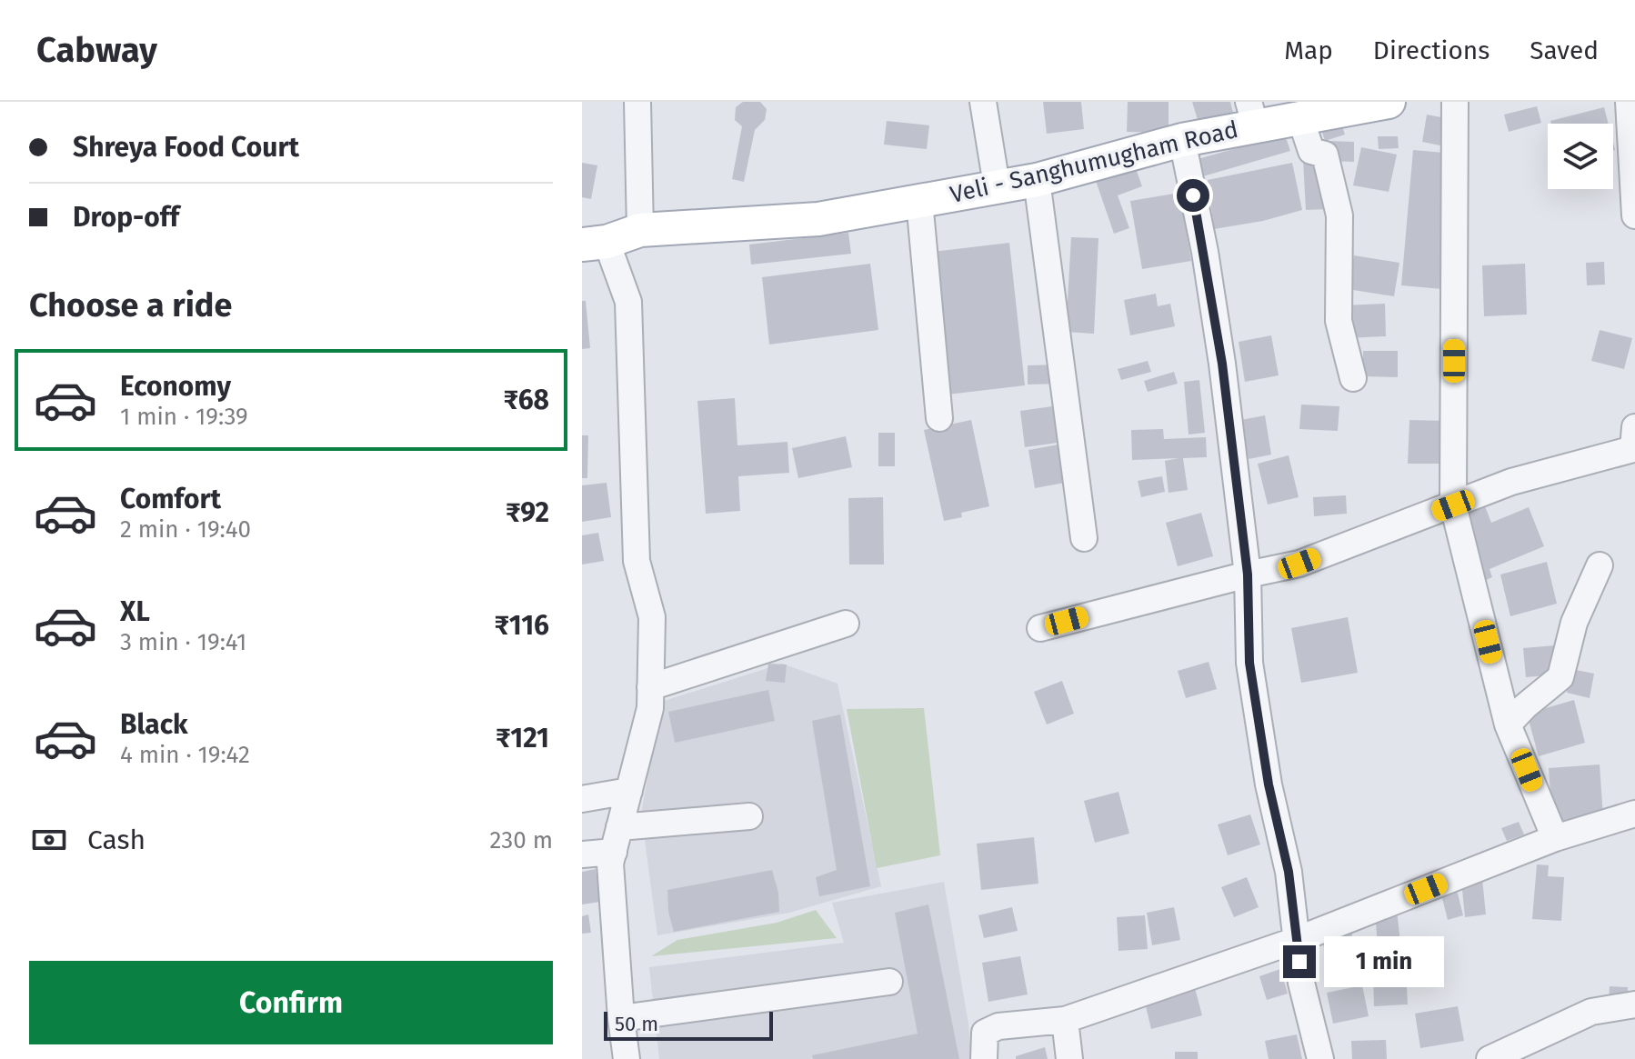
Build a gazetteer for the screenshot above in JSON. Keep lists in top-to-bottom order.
{
  "streets": {
    "main road": ["Veli - Sanghumugham Road"]
  },
  "scale_bar": "50 m",
  "page": {
    "header": "Cabway",
    "nav": ["Map", "Directions", "Saved"],
    "banner": ["Shreya Food Court", "Drop-off"],
    "heading": "Choose a ride",
    "list": [
      {
        "name": "Economy",
        "note": "1 min · 19:39",
        "value": "₹68"
      },
      {
        "name": "Comfort",
        "note": "2 min · 19:40",
        "value": "₹92"
      },
      {
        "name": "XL",
        "note": "3 min · 19:41",
        "value": "₹116"
      },
      {
        "name": "Black",
        "note": "4 min · 19:42",
        "value": "₹121"
      }
    ],
    "pay": ["Cash", "230 m"],
    "bubble": "1 min",
    "buttons": "Confirm",
    "scale": "50 m"
  }
}
